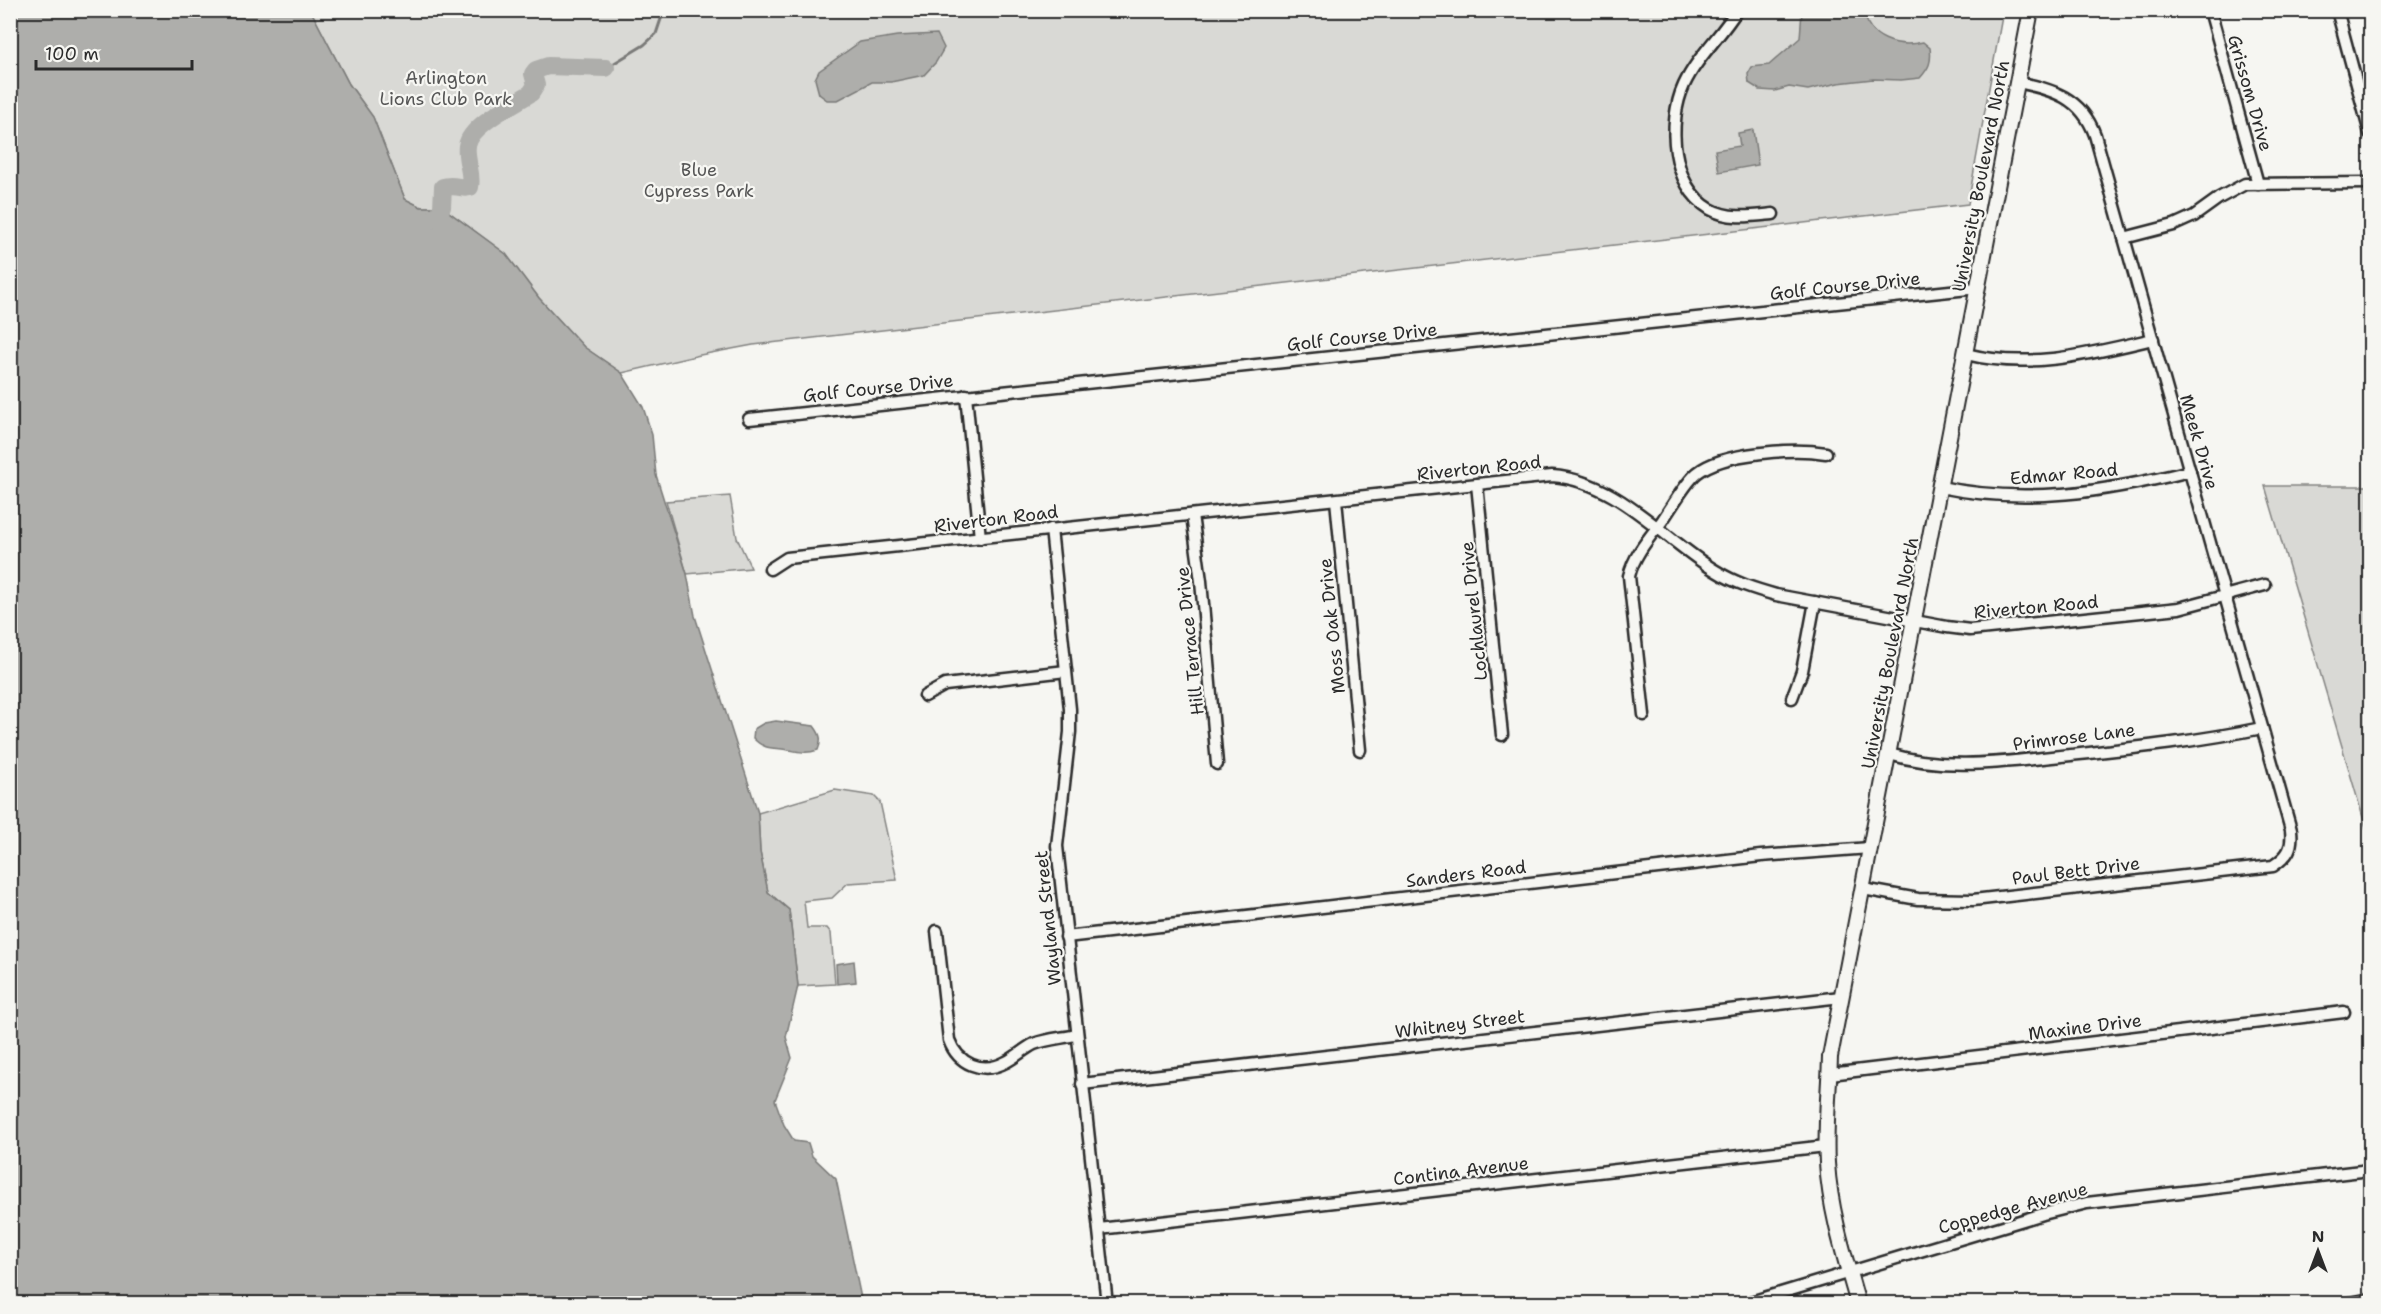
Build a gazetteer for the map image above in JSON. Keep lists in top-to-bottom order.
{
  "streets": {
    "street": [
      "Grissom Drive",
      "University Boulevard North",
      "Golf Course Drive",
      "Meek Drive",
      "Riverton Road",
      "Edmar Road",
      "Lochlaurel Drive",
      "Moss Oak Drive",
      "Hill Terrace Drive",
      "Primrose Lane",
      "Paul Bett Drive",
      "Sanders Road",
      "Wayland Street",
      "Whitney Street",
      "Maxine Drive",
      "Contina Avenue",
      "Coppedge Avenue"
    ]
  },
  "crossings": [
    ["University Boulevard North", "Golf Course Drive"],
    ["University Boulevard North", "Meek Drive"],
    ["University Boulevard North", "Riverton Road"],
    ["University Boulevard North", "Edmar Road"],
    ["University Boulevard North", "Primrose Lane"],
    ["University Boulevard North", "Paul Bett Drive"],
    ["University Boulevard North", "Sanders Road"],
    ["University Boulevard North", "Whitney Street"],
    ["University Boulevard North", "Maxine Drive"],
    ["University Boulevard North", "Contina Avenue"],
    ["University Boulevard North", "Coppedge Avenue"],
    ["Meek Drive", "Riverton Road"],
    ["Meek Drive", "Edmar Road"],
    ["Meek Drive", "Primrose Lane"],
    ["Meek Drive", "Paul Bett Drive"],
    ["Riverton Road", "Lochlaurel Drive"],
    ["Riverton Road", "Moss Oak Drive"],
    ["Riverton Road", "Hill Terrace Drive"],
    ["Riverton Road", "Wayland Street"],
    ["Sanders Road", "Wayland Street"],
    ["Wayland Street", "Whitney Street"],
    ["Wayland Street", "Contina Avenue"]
  ],
  "parks": ["Arlington Lions Club Park", "Blue Cypress Park"],
  "scale_bar": "100 m",
  "north": "top"
}
